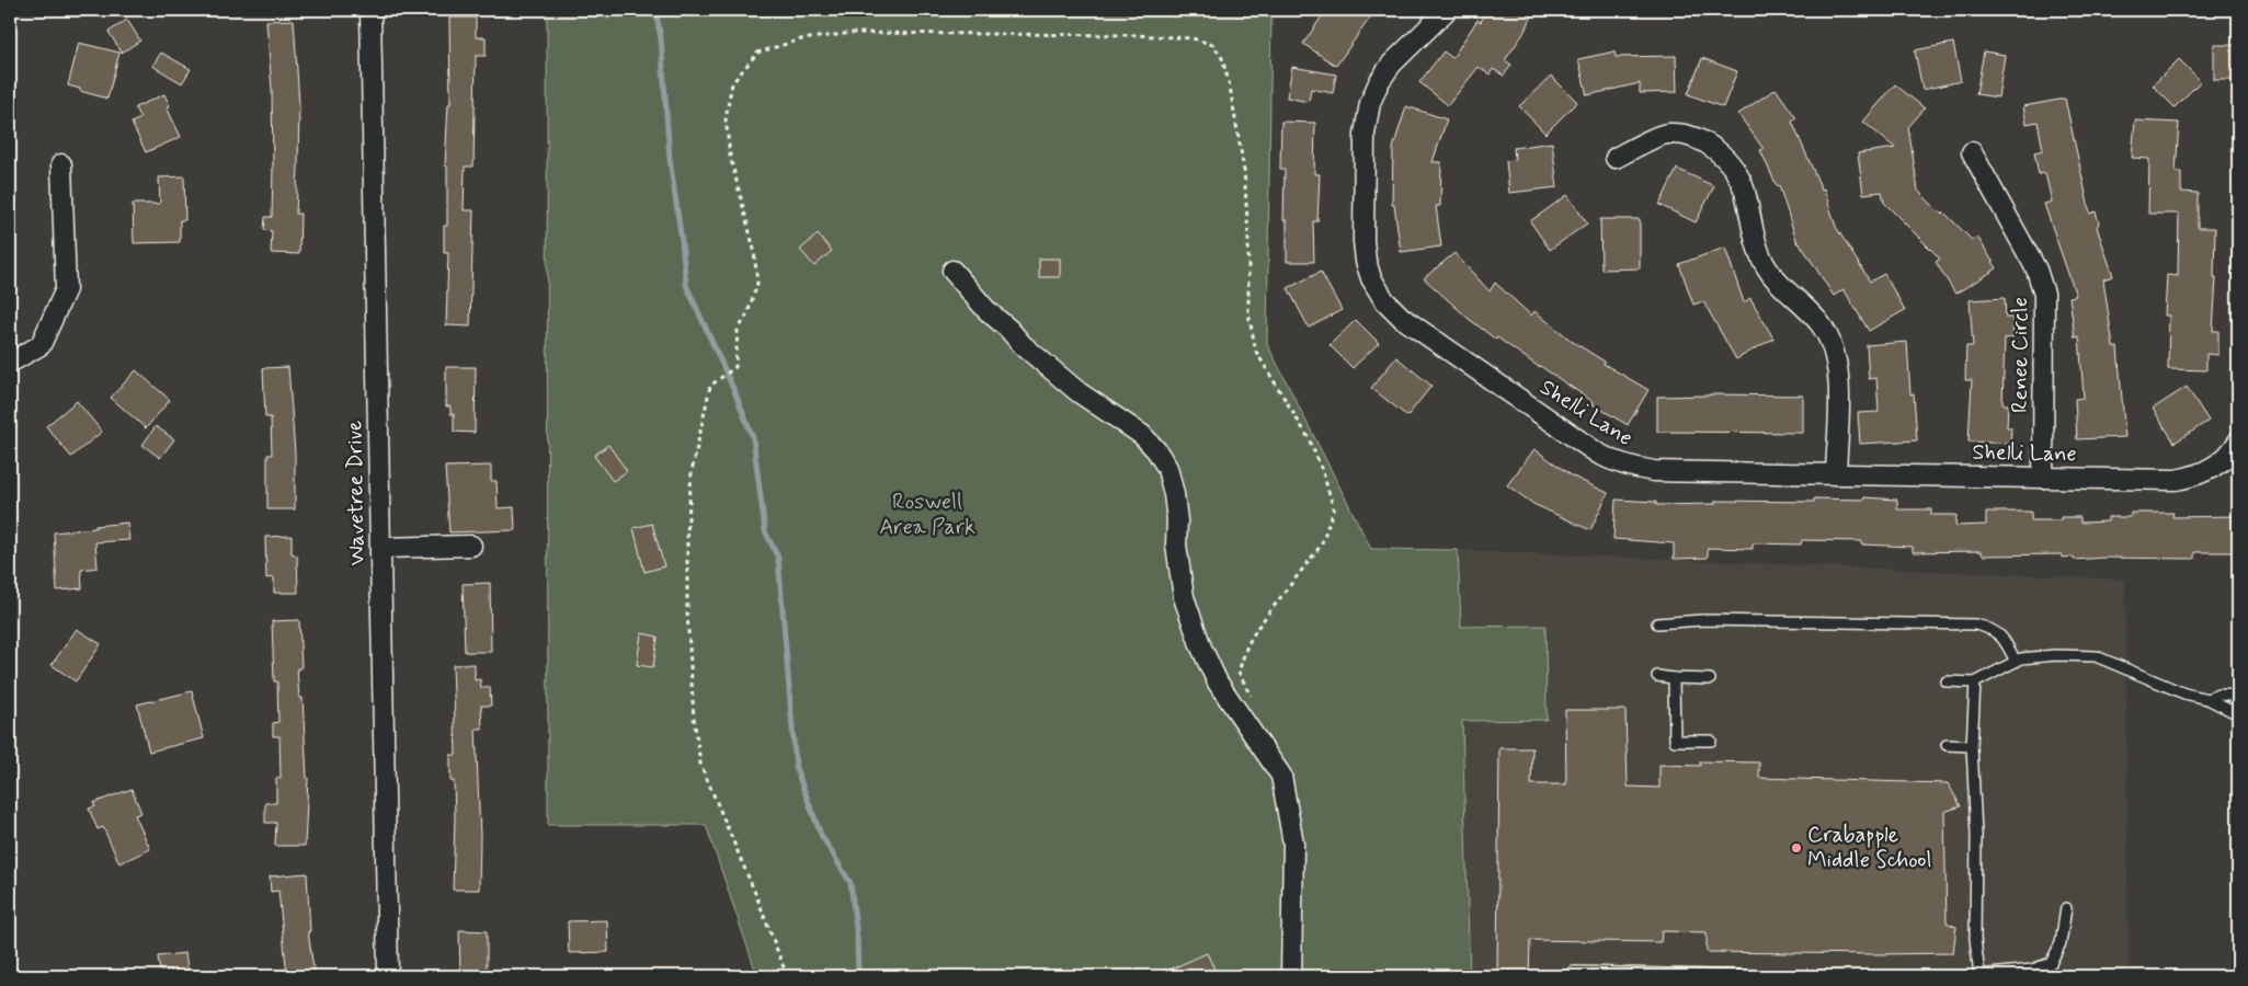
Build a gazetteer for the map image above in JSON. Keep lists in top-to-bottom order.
{
  "streets": {
    "street": ["Renee Circle", "Shelli Lane", "Wavetree Drive"]
  },
  "crossings": [
    ["Renee Circle", "Shelli Lane"]
  ],
  "parks": ["Roswell Area Park"],
  "places": ["Crabapple Middle School"]
}
